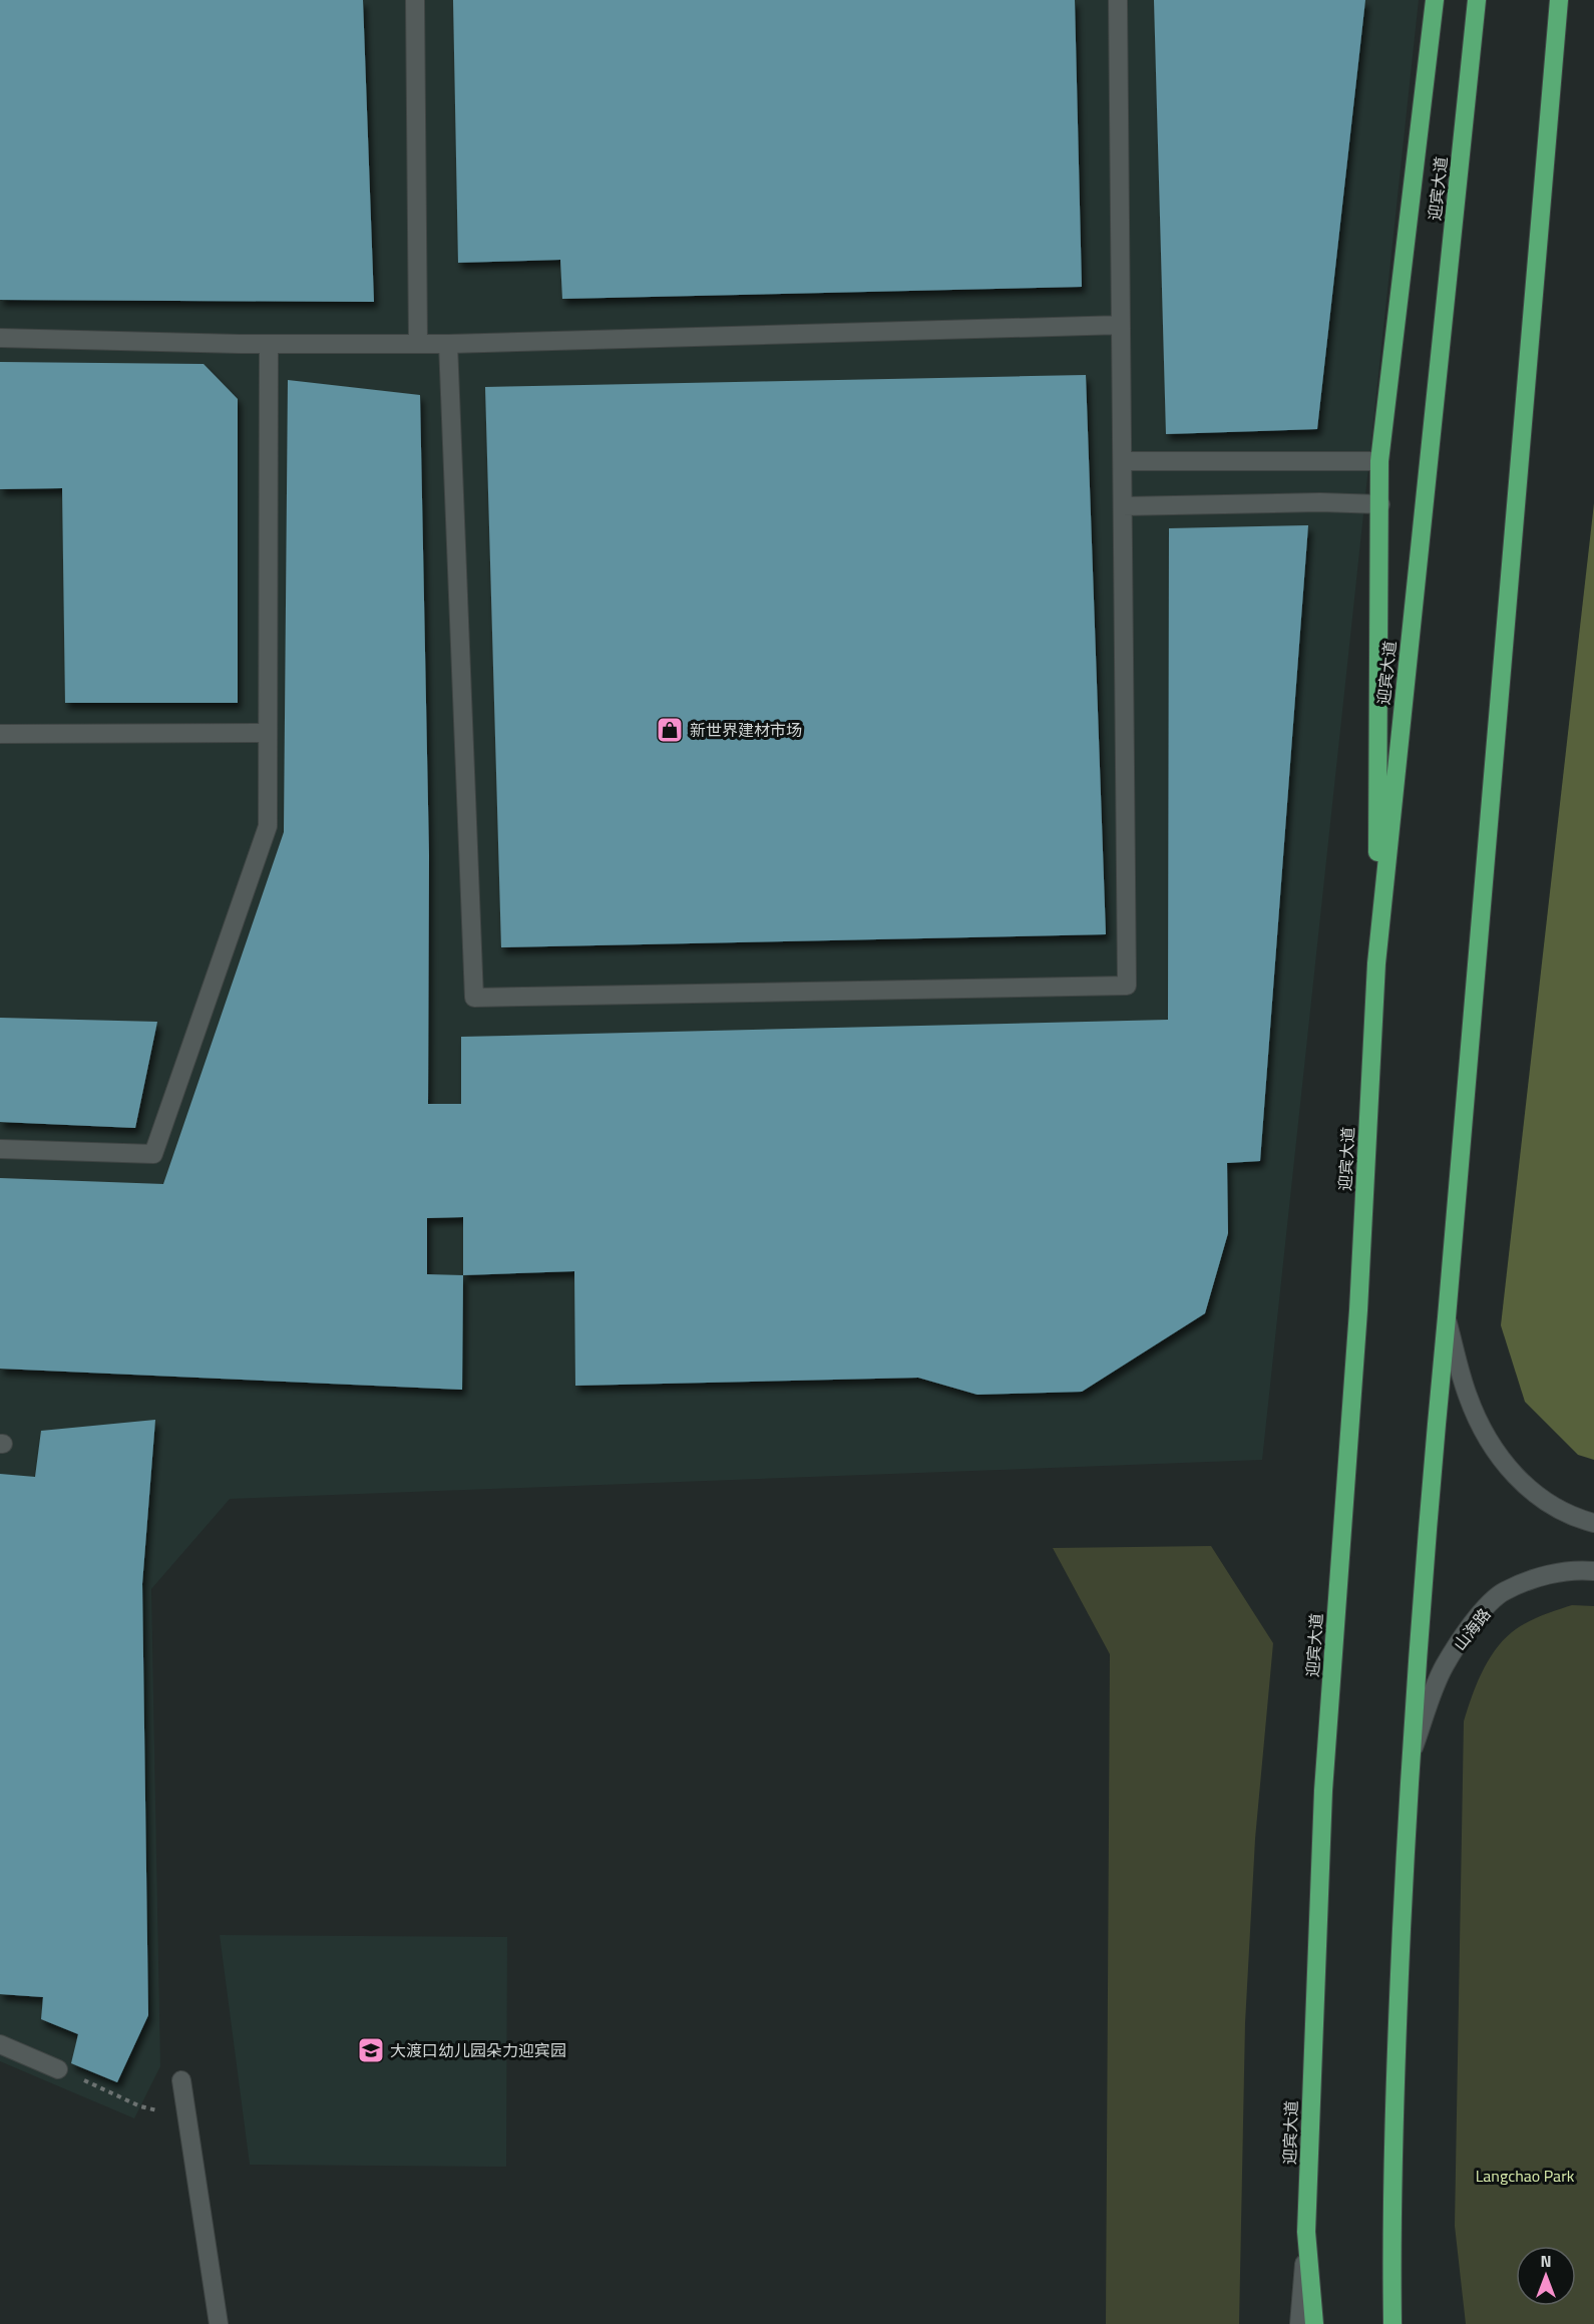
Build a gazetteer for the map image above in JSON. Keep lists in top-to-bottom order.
{
  "streets": {
    "highway": ["迎宾大道"],
    "main road": ["山海路"]
  },
  "parks": ["Langchao Park"],
  "places": {
    "shop": ["新世界建材市场"],
    "school or university": ["大渡口幼儿园朵力迎宾园"]
  },
  "north": "top"
}
